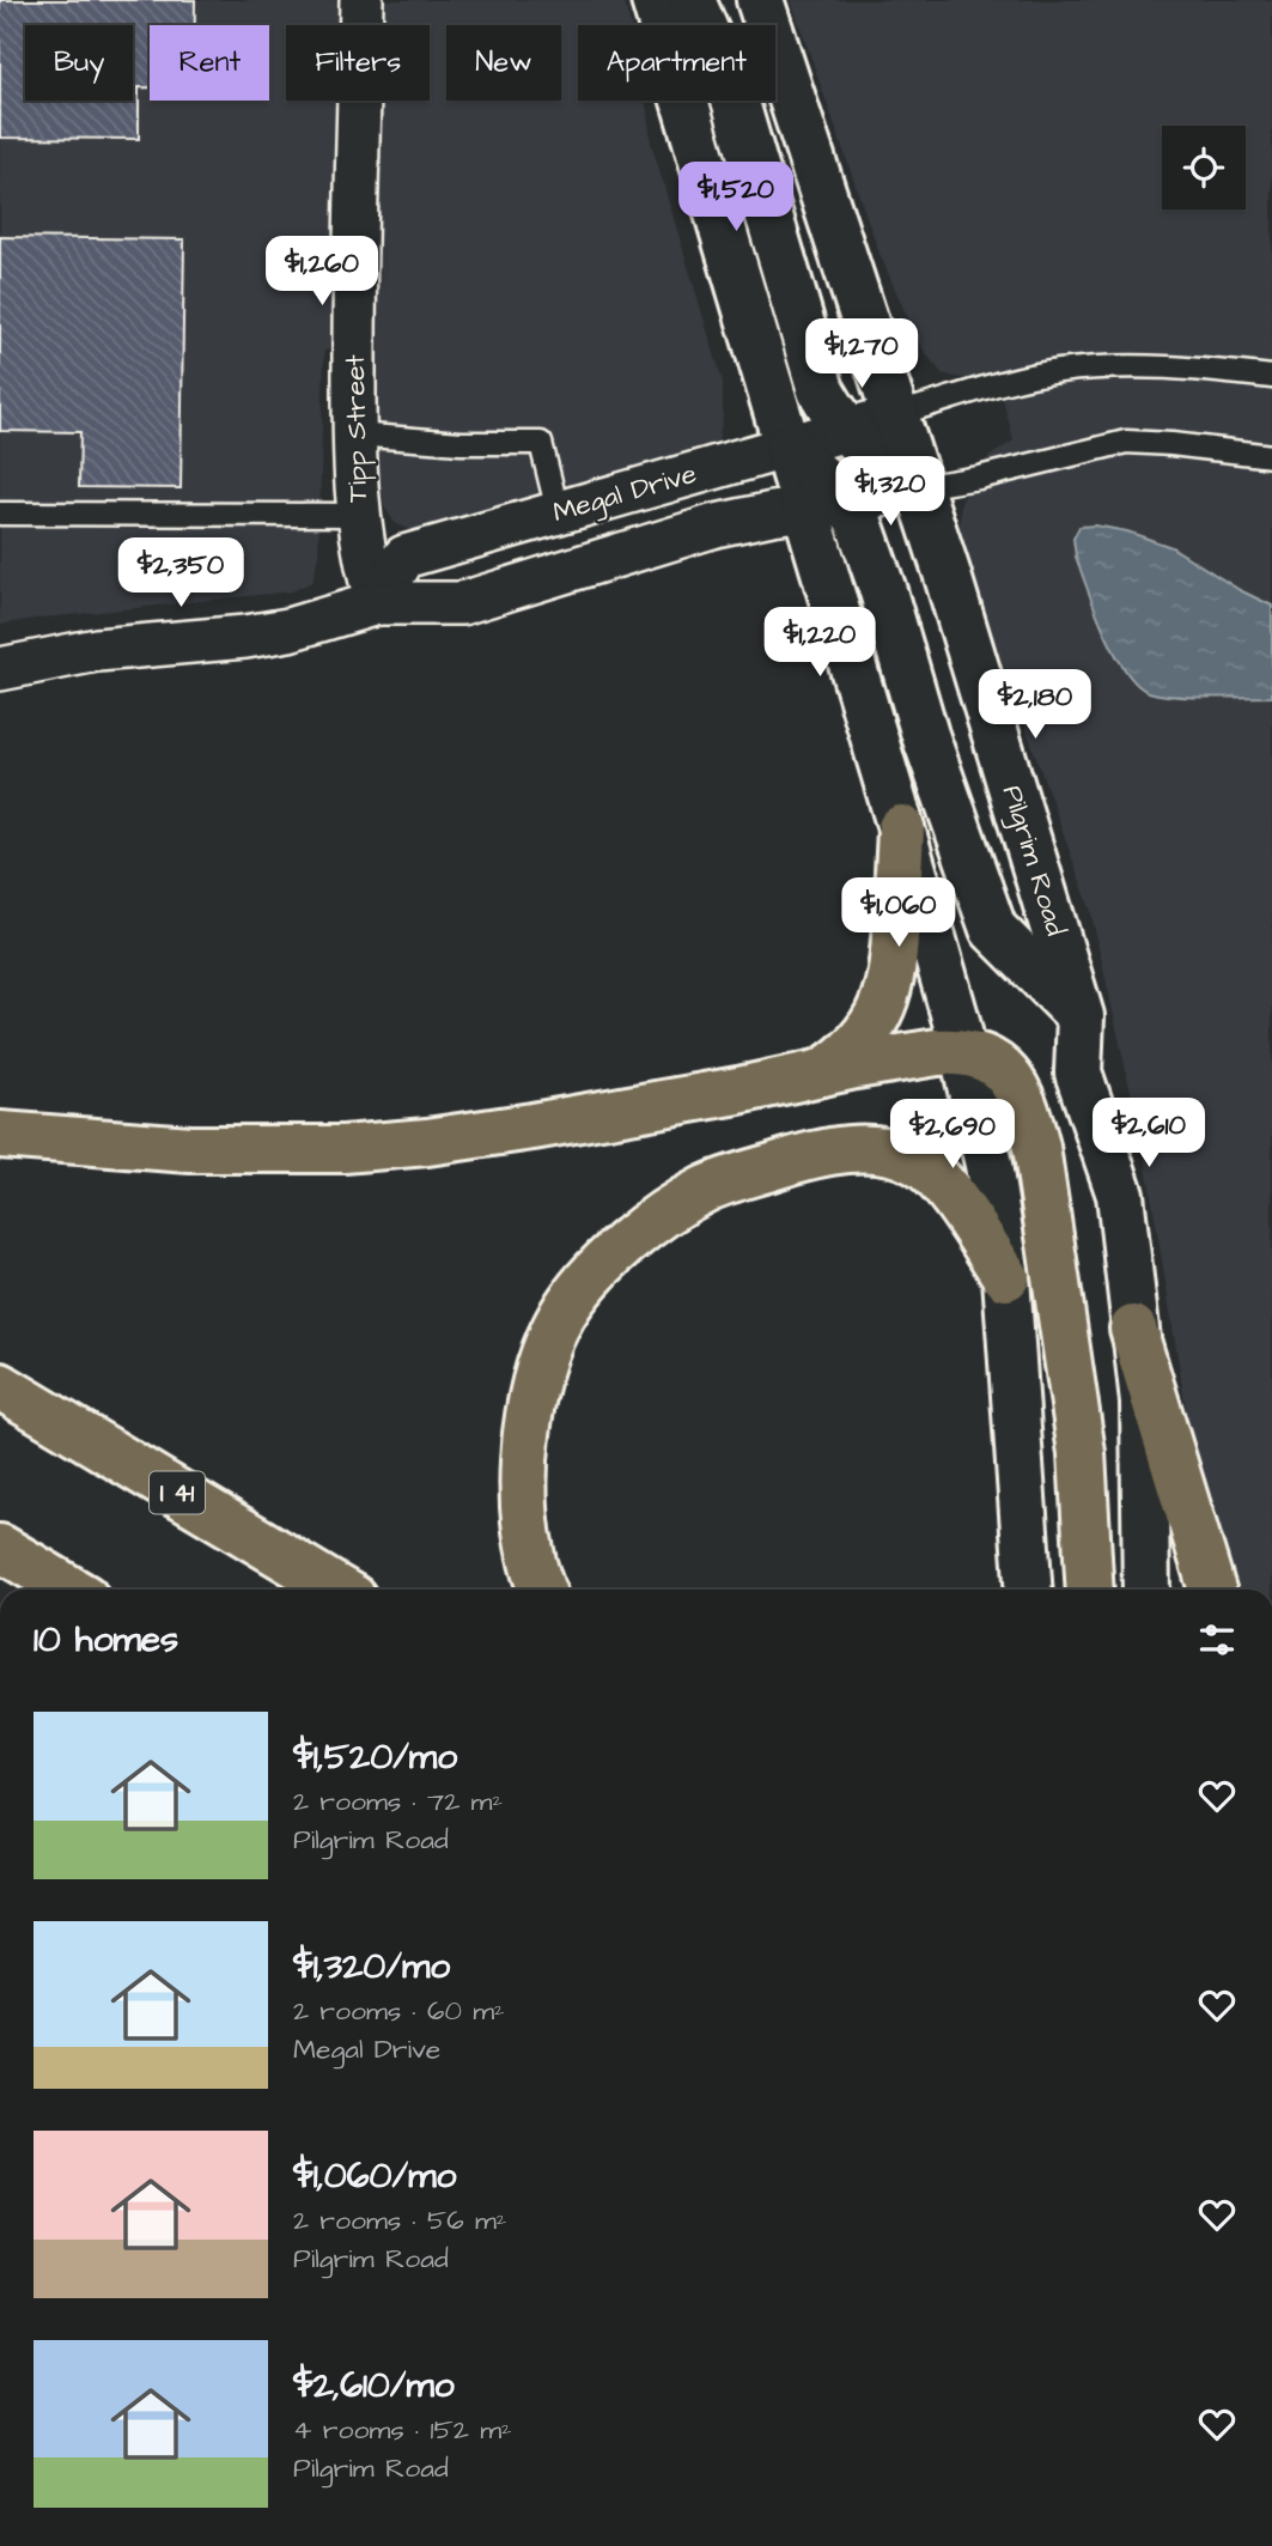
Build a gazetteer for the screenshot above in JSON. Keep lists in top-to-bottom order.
{
  "streets": {
    "highway": ["I 41"],
    "street": ["Tipp Street", "Megal Drive", "Pilgrim Road"]
  },
  "crossings": [
    ["Tipp Street", "Megal Drive"],
    ["Megal Drive", "Pilgrim Road"]
  ],
  "page": {
    "chip": [
      "Buy",
      "Rent",
      "Filters",
      "New",
      "Apartment"
    ],
    "price": [
      "$1,520",
      "$1,260",
      "$1,270",
      "$1,320",
      "$2,350",
      "$1,220",
      "$2,180",
      "$1,060",
      "$2,610",
      "$2,690"
    ],
    "heading": "10 homes",
    "list": [
      {
        "name": "$1,520/mo",
        "note": "2 rooms · 72 m² · Pilgrim Road"
      },
      {
        "name": "$1,320/mo",
        "note": "2 rooms · 60 m² · Megal Drive"
      },
      {
        "name": "$1,060/mo",
        "note": "2 rooms · 56 m² · Pilgrim Road"
      },
      {
        "name": "$2,610/mo",
        "note": "4 rooms · 152 m² · Pilgrim Road"
      }
    ]
  }
}
